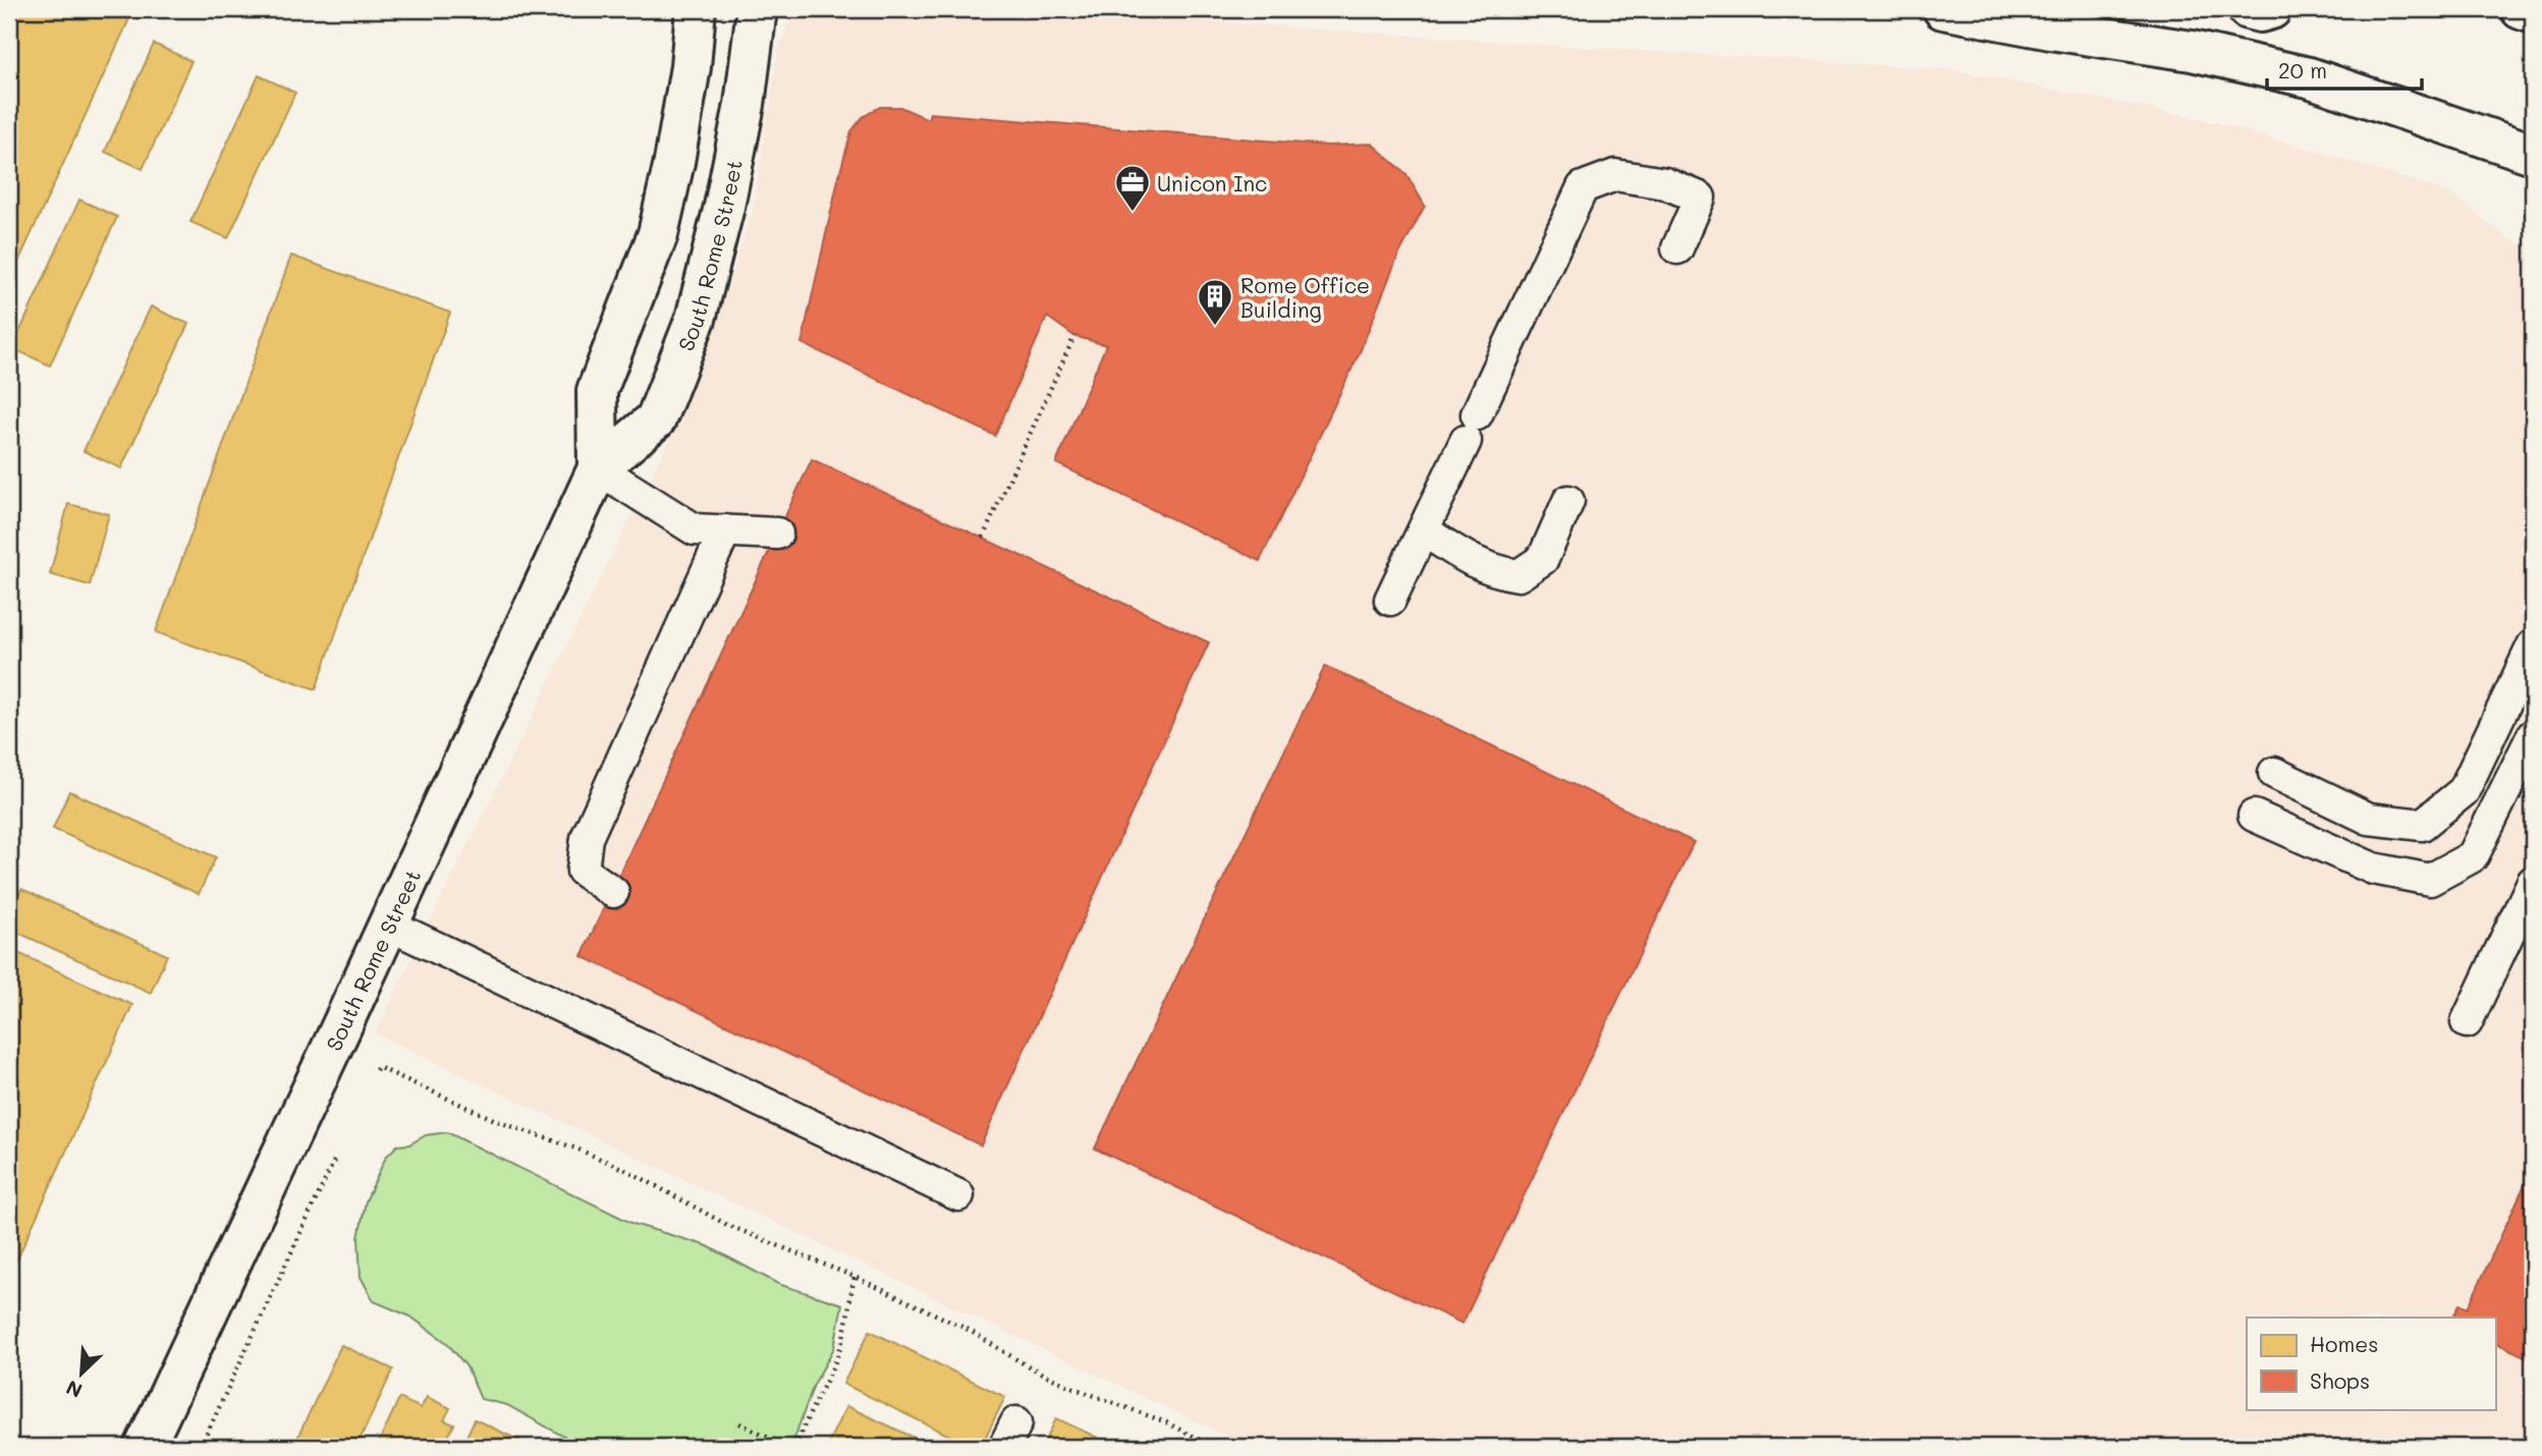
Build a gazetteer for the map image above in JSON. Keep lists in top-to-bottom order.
{
  "streets": {
    "street": ["South Rome Street"]
  },
  "places": {
    "office": ["Unicon Inc"],
    "building": ["Rome Office Building"]
  },
  "legend": ["Homes", "Shops"],
  "scale_bar": "20 m",
  "north": "bottom left"
}
